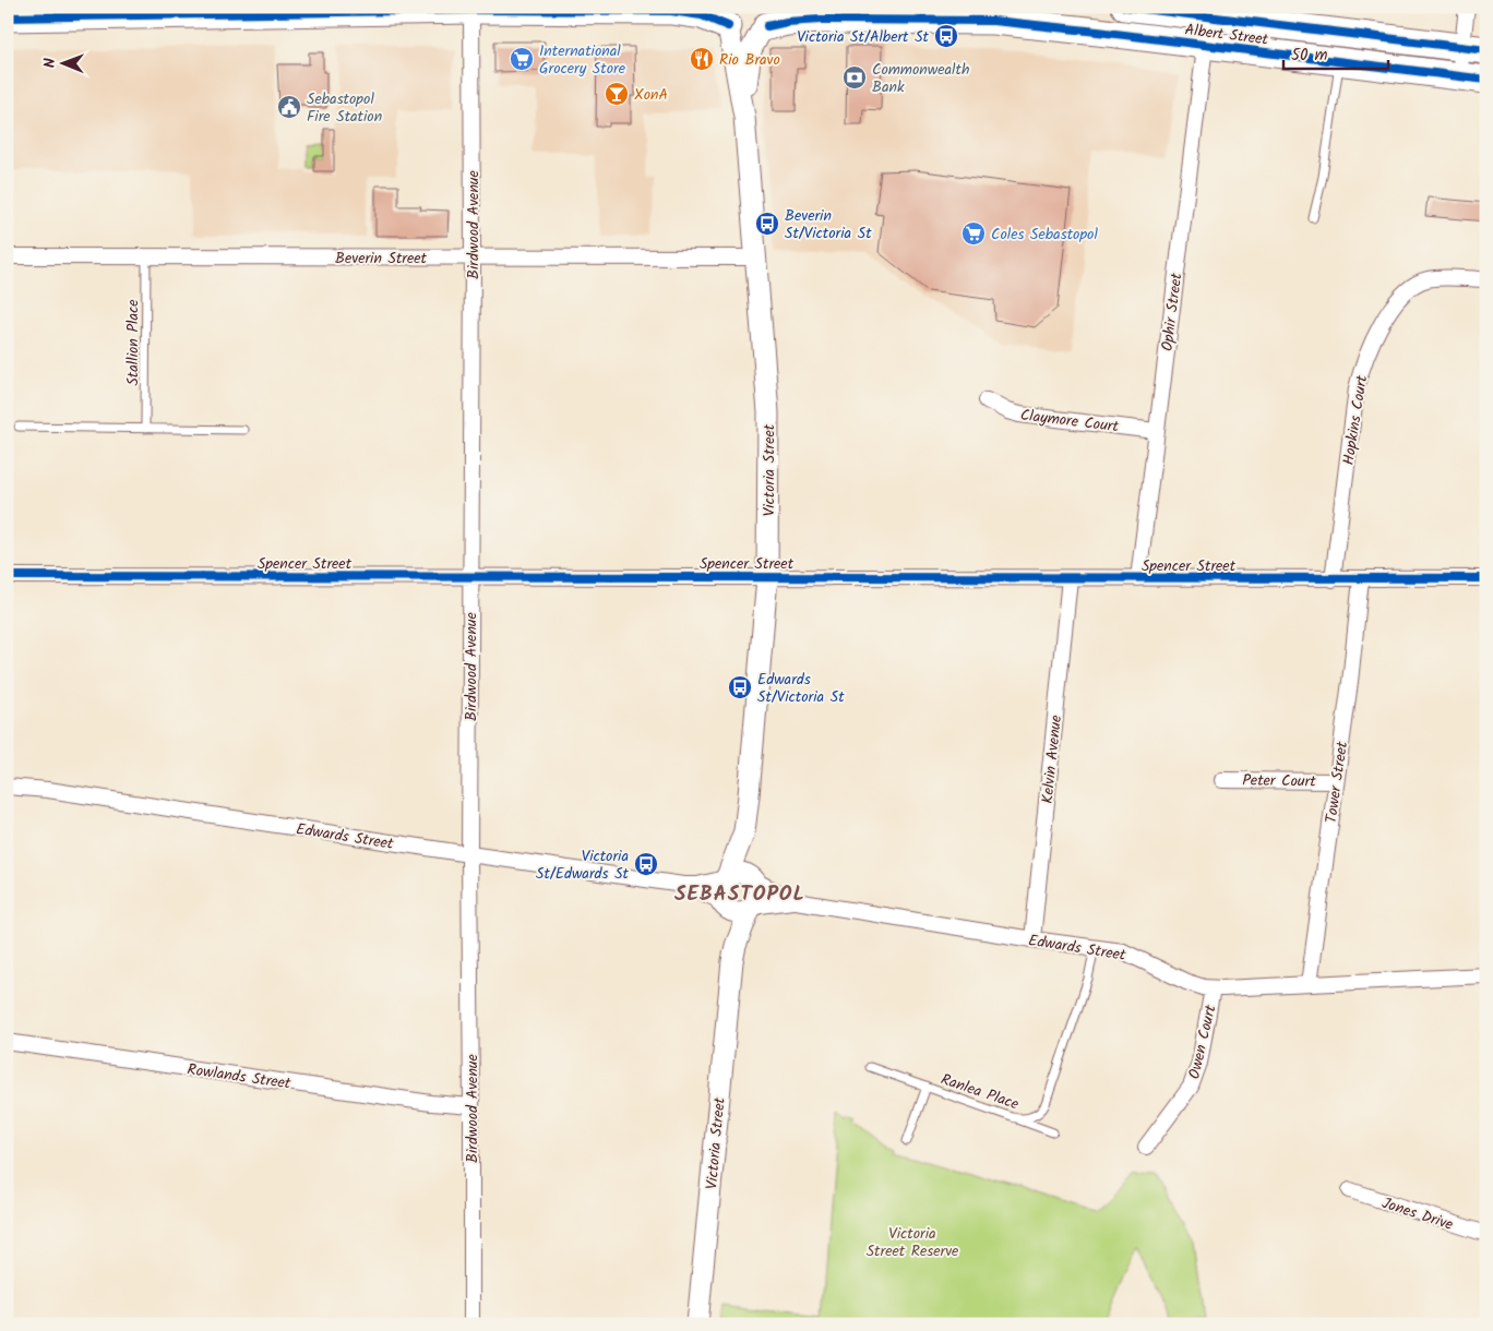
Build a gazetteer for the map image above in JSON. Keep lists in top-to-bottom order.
{
  "streets": {
    "highway": ["Albert Street"],
    "street": [
      "Birdwood Avenue",
      "Beverin Street",
      "Ophir Street",
      "Claymore Court",
      "Hopkins Court",
      "Victoria Street",
      "Spencer Street",
      "Kelvin Avenue",
      "Peter Court",
      "Tower Street",
      "Edwards Street",
      "Owen Court",
      "Rowlands Street",
      "Jones Drive"
    ],
    "lane": ["Stallion Place", "Ranlea Place"]
  },
  "crossings": [
    ["Albert Street", "Ophir Street"],
    ["Albert Street", "Victoria Street"],
    ["Birdwood Avenue", "Beverin Street"],
    ["Birdwood Avenue", "Spencer Street"],
    ["Birdwood Avenue", "Edwards Street"],
    ["Birdwood Avenue", "Rowlands Street"],
    ["Beverin Street", "Stallion Place"],
    ["Beverin Street", "Victoria Street"],
    ["Ophir Street", "Claymore Court"],
    ["Ophir Street", "Spencer Street"],
    ["Hopkins Court", "Spencer Street"],
    ["Victoria Street", "Spencer Street"],
    ["Victoria Street", "Edwards Street"],
    ["Spencer Street", "Kelvin Avenue"],
    ["Spencer Street", "Tower Street"],
    ["Kelvin Avenue", "Edwards Street"],
    ["Peter Court", "Tower Street"],
    ["Tower Street", "Edwards Street"],
    ["Edwards Street", "Owen Court"],
    ["Edwards Street", "Ranlea Place"]
  ],
  "districts": ["SEBASTOPOL"],
  "parks": ["Victoria Street Reserve"],
  "places": {
    "bus stop": [
      "Victoria St/Albert St",
      "Beverin St/Victoria St",
      "Edwards St/Victoria St",
      "Victoria St/Edwards St"
    ],
    "supermarket": ["International Grocery Store", "Coles Sebastopol"],
    "restaurant": ["Rio Bravo"],
    "bank": ["Commonwealth Bank"],
    "bar": ["XonA"],
    "public building": ["Sebastopol Fire Station"]
  },
  "scale_bar": "50 m",
  "north": "left"
}
